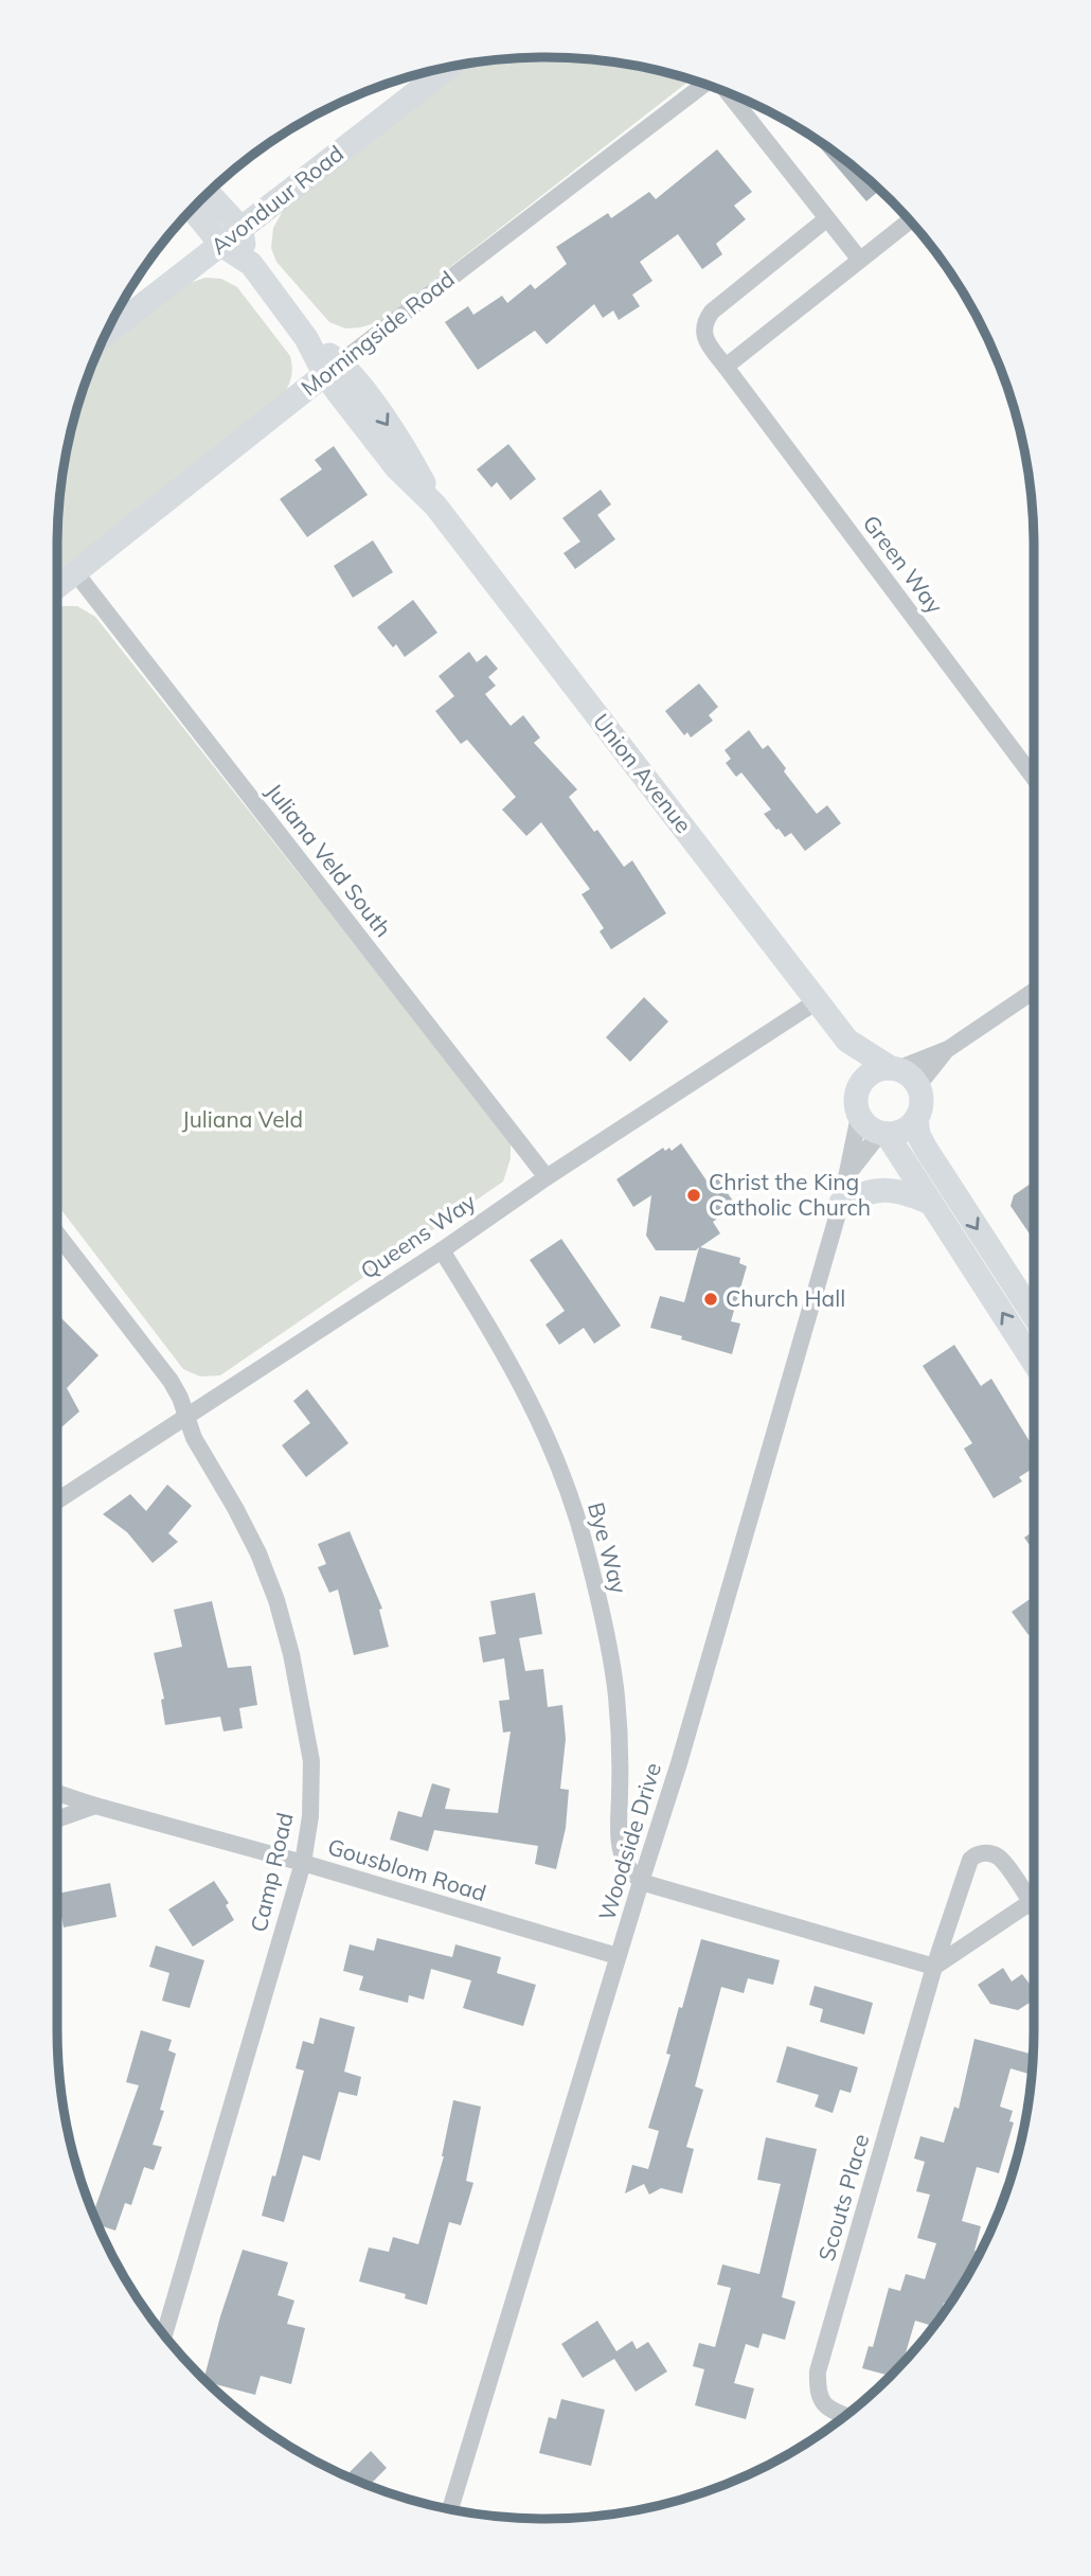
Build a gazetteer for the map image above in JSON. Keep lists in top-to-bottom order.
{
  "streets": {
    "street": [
      "Avonduur Road",
      "Morningside Road",
      "Green Way",
      "Union Avenue",
      "Juliana Veld South",
      "Queens Way",
      "Bye Way",
      "Woodside Drive",
      "Gousblom Road",
      "Camp Road",
      "Scouts Place"
    ]
  },
  "crossings": [
    ["Avonduur Road", "Union Avenue"],
    ["Morningside Road", "Union Avenue"],
    ["Morningside Road", "Juliana Veld South"],
    ["Union Avenue", "Queens Way"],
    ["Union Avenue", "Woodside Drive"],
    ["Juliana Veld South", "Queens Way"],
    ["Queens Way", "Bye Way"],
    ["Queens Way", "Camp Road"],
    ["Bye Way", "Woodside Drive"],
    ["Woodside Drive", "Gousblom Road"],
    ["Gousblom Road", "Camp Road"]
  ],
  "parks": ["Juliana Veld"],
  "places": ["Christ the King Catholic Church", "Church Hall"]
}
